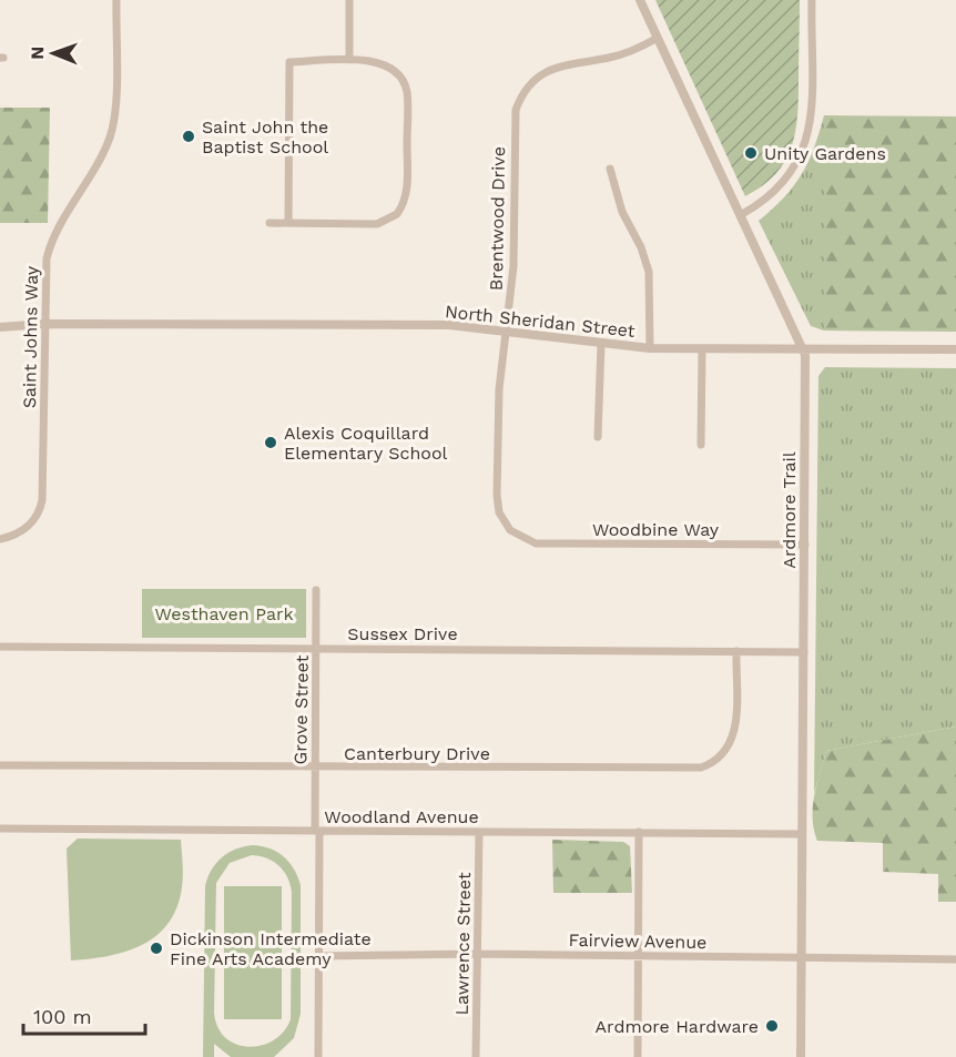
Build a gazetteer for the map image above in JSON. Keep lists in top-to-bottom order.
{
  "streets": {
    "street": [
      "Brentwood Drive",
      "North Sheridan Street",
      "Saint Johns Way",
      "Ardmore Trail",
      "Woodbine Way",
      "Sussex Drive",
      "Grove Street",
      "Canterbury Drive",
      "Woodland Avenue",
      "Fairview Avenue",
      "Lawrence Street"
    ]
  },
  "crossings": [
    ["Brentwood Drive", "North Sheridan Street"],
    ["Brentwood Drive", "Ardmore Trail"],
    ["Brentwood Drive", "Woodbine Way"],
    ["North Sheridan Street", "Saint Johns Way"],
    ["North Sheridan Street", "Ardmore Trail"],
    ["Ardmore Trail", "Woodbine Way"],
    ["Ardmore Trail", "Sussex Drive"],
    ["Ardmore Trail", "Woodland Avenue"],
    ["Ardmore Trail", "Fairview Avenue"],
    ["Sussex Drive", "Grove Street"],
    ["Sussex Drive", "Canterbury Drive"],
    ["Grove Street", "Canterbury Drive"],
    ["Grove Street", "Woodland Avenue"],
    ["Grove Street", "Fairview Avenue"],
    ["Woodland Avenue", "Lawrence Street"],
    ["Fairview Avenue", "Lawrence Street"]
  ],
  "parks": ["Westhaven Park"],
  "places": [
    "Saint John the Baptist School",
    "Unity Gardens",
    "Alexis Coquillard Elementary School",
    "Dickinson Intermediate Fine Arts Academy",
    "Ardmore Hardware"
  ],
  "scale_bar": "100 m",
  "north": "left"
}
